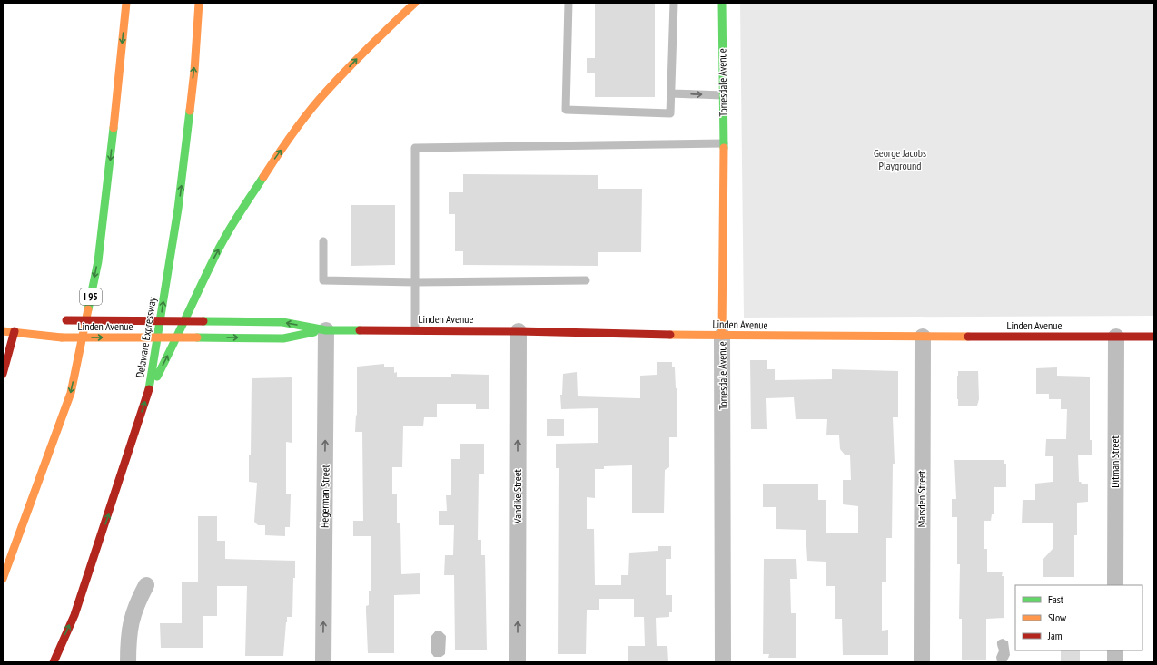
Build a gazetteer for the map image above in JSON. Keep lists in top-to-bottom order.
{
  "streets": {
    "main road": [
      "Torresdale Avenue",
      "I 95",
      "Linden Avenue",
      "Delaware Expressway"
    ],
    "street": [
      "Ditman Street",
      "Hegerman Street",
      "Vandike Street",
      "Marsden Street"
    ]
  },
  "crossings": [
    ["Torresdale Avenue", "Linden Avenue"],
    ["Linden Avenue", "Ditman Street"],
    ["Linden Avenue", "Hegerman Street"],
    ["Linden Avenue", "Vandike Street"],
    ["Linden Avenue", "Marsden Street"]
  ],
  "one_way": ["Hegerman Street", "Vandike Street"],
  "parks": ["George Jacobs Playground"],
  "legend": ["Fast", "Slow", "Jam"]
}
